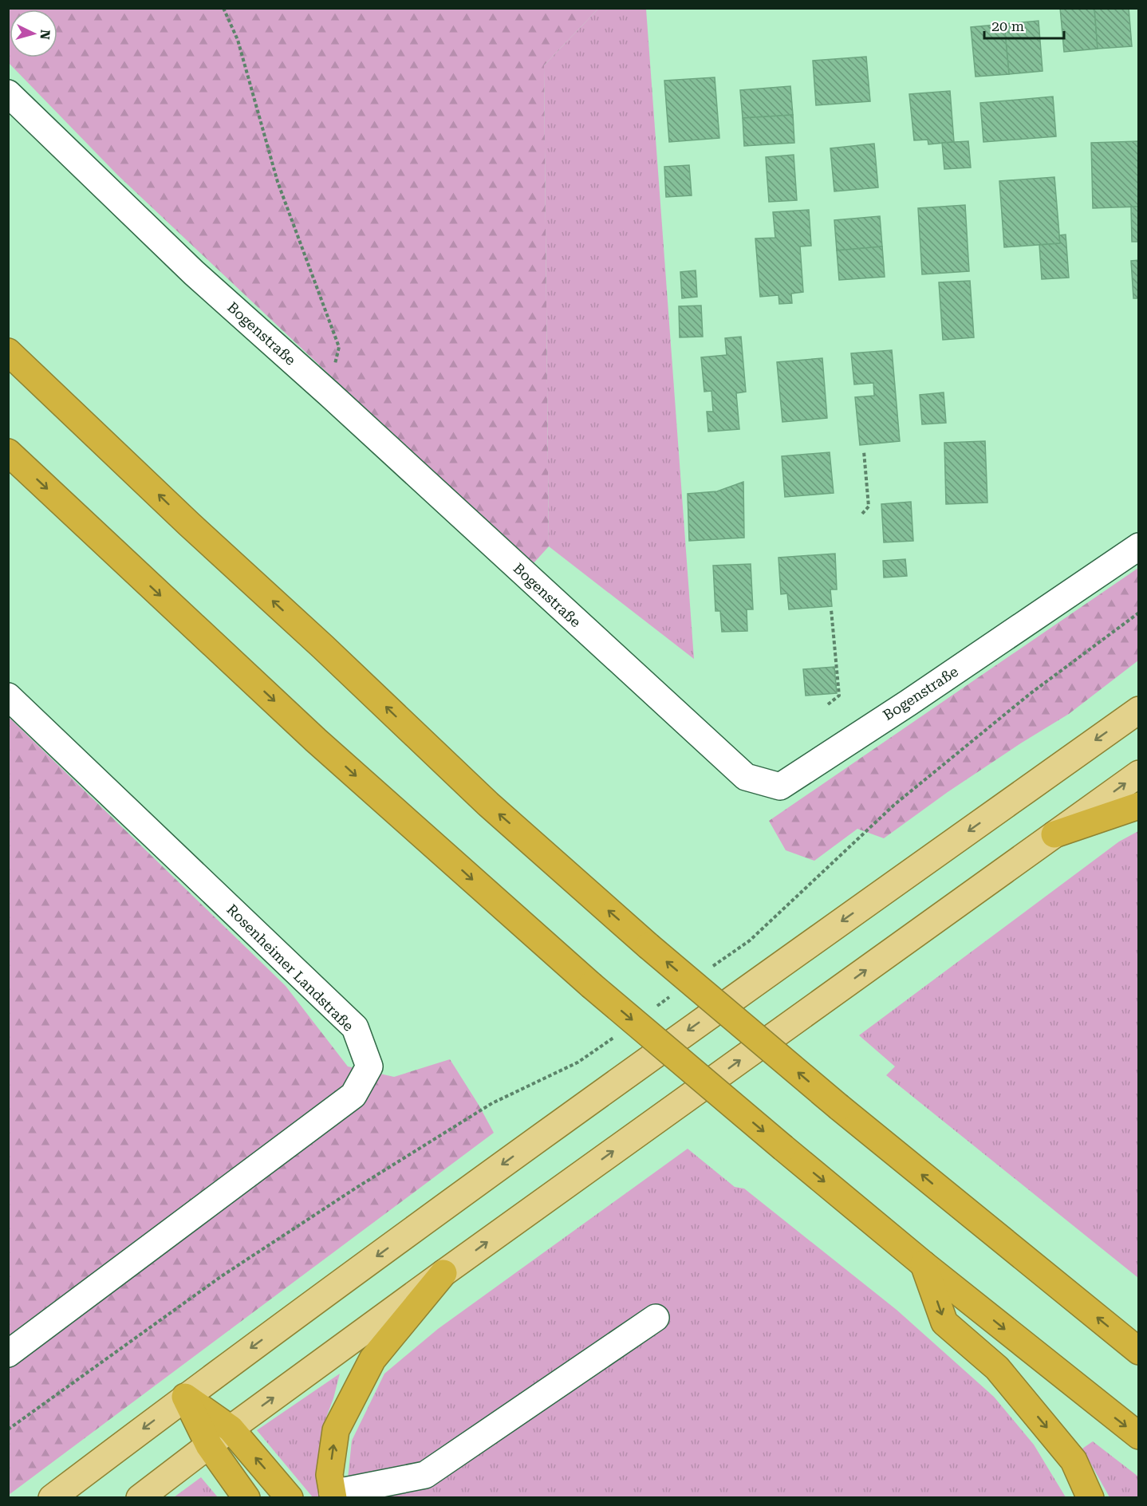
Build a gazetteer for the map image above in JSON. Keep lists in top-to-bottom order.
{
  "streets": {
    "street": ["Bogenstraße", "Rosenheimer Landstraße"]
  },
  "scale_bar": "20 m",
  "north": "right"
}
